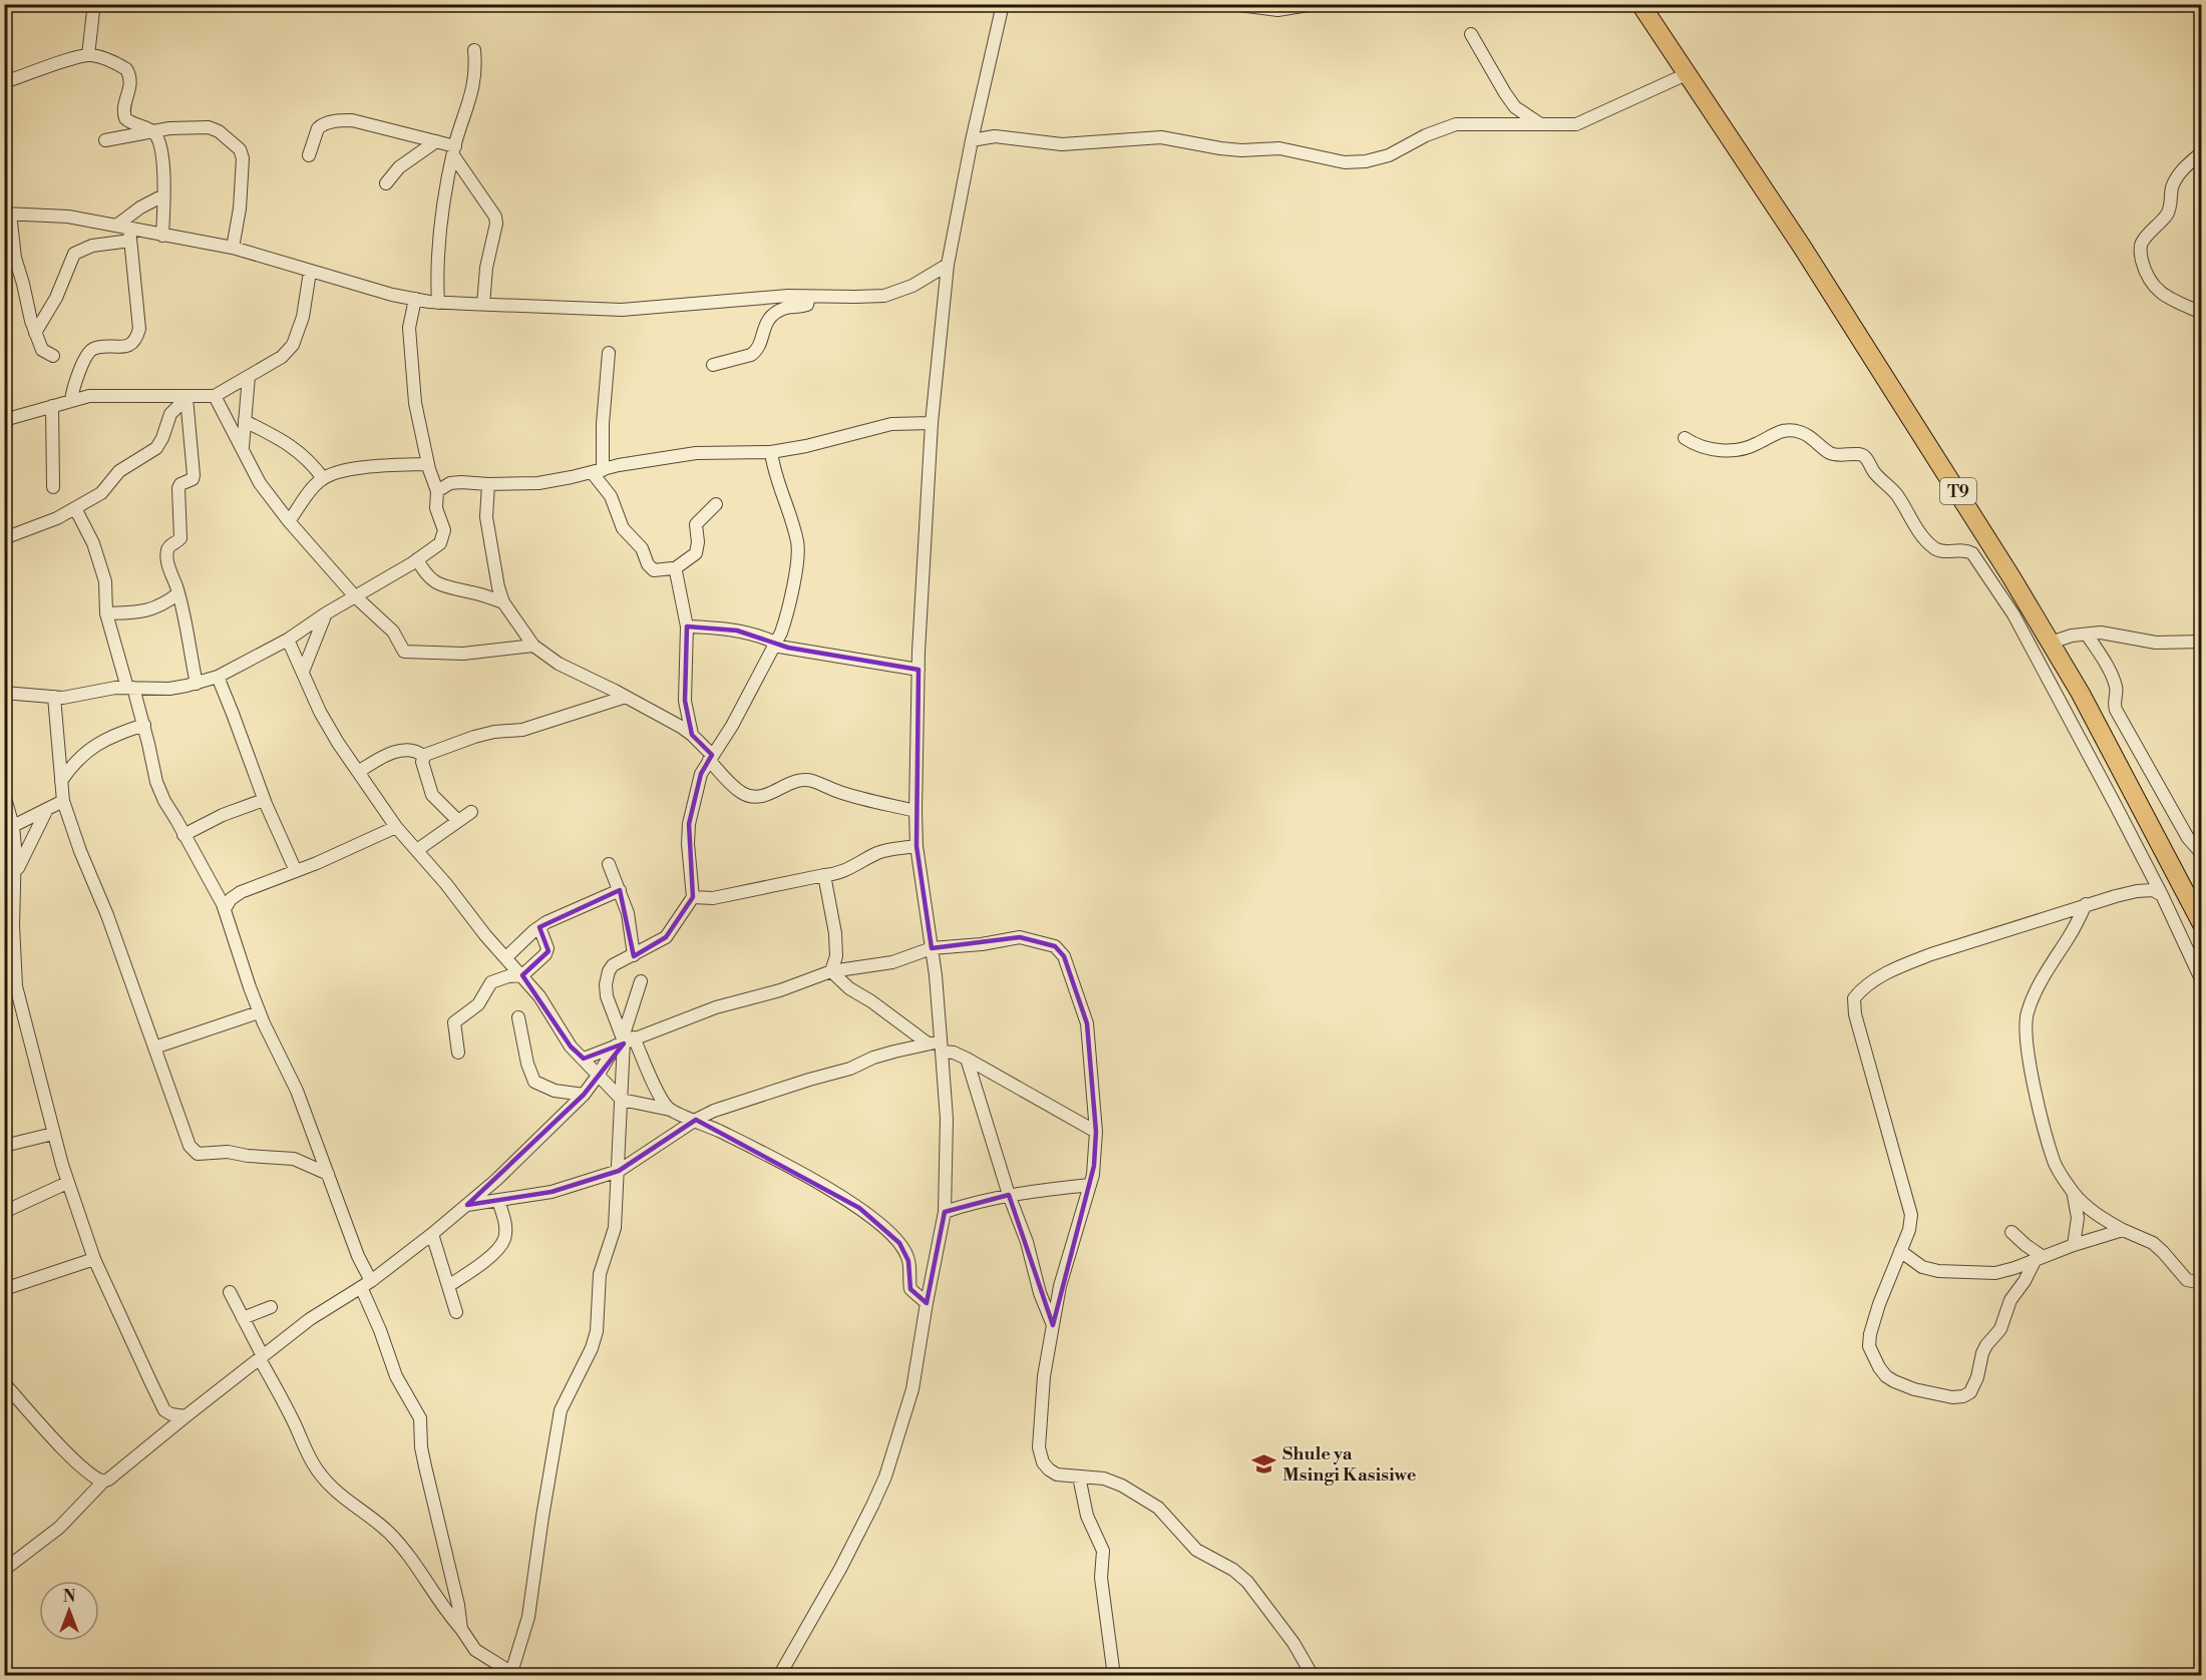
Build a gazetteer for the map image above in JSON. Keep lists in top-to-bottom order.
{
  "streets": {
    "highway": ["T9"]
  },
  "places": {
    "school or university": ["Shule ya Msingi Kasisiwe"]
  },
  "north": "top"
}
